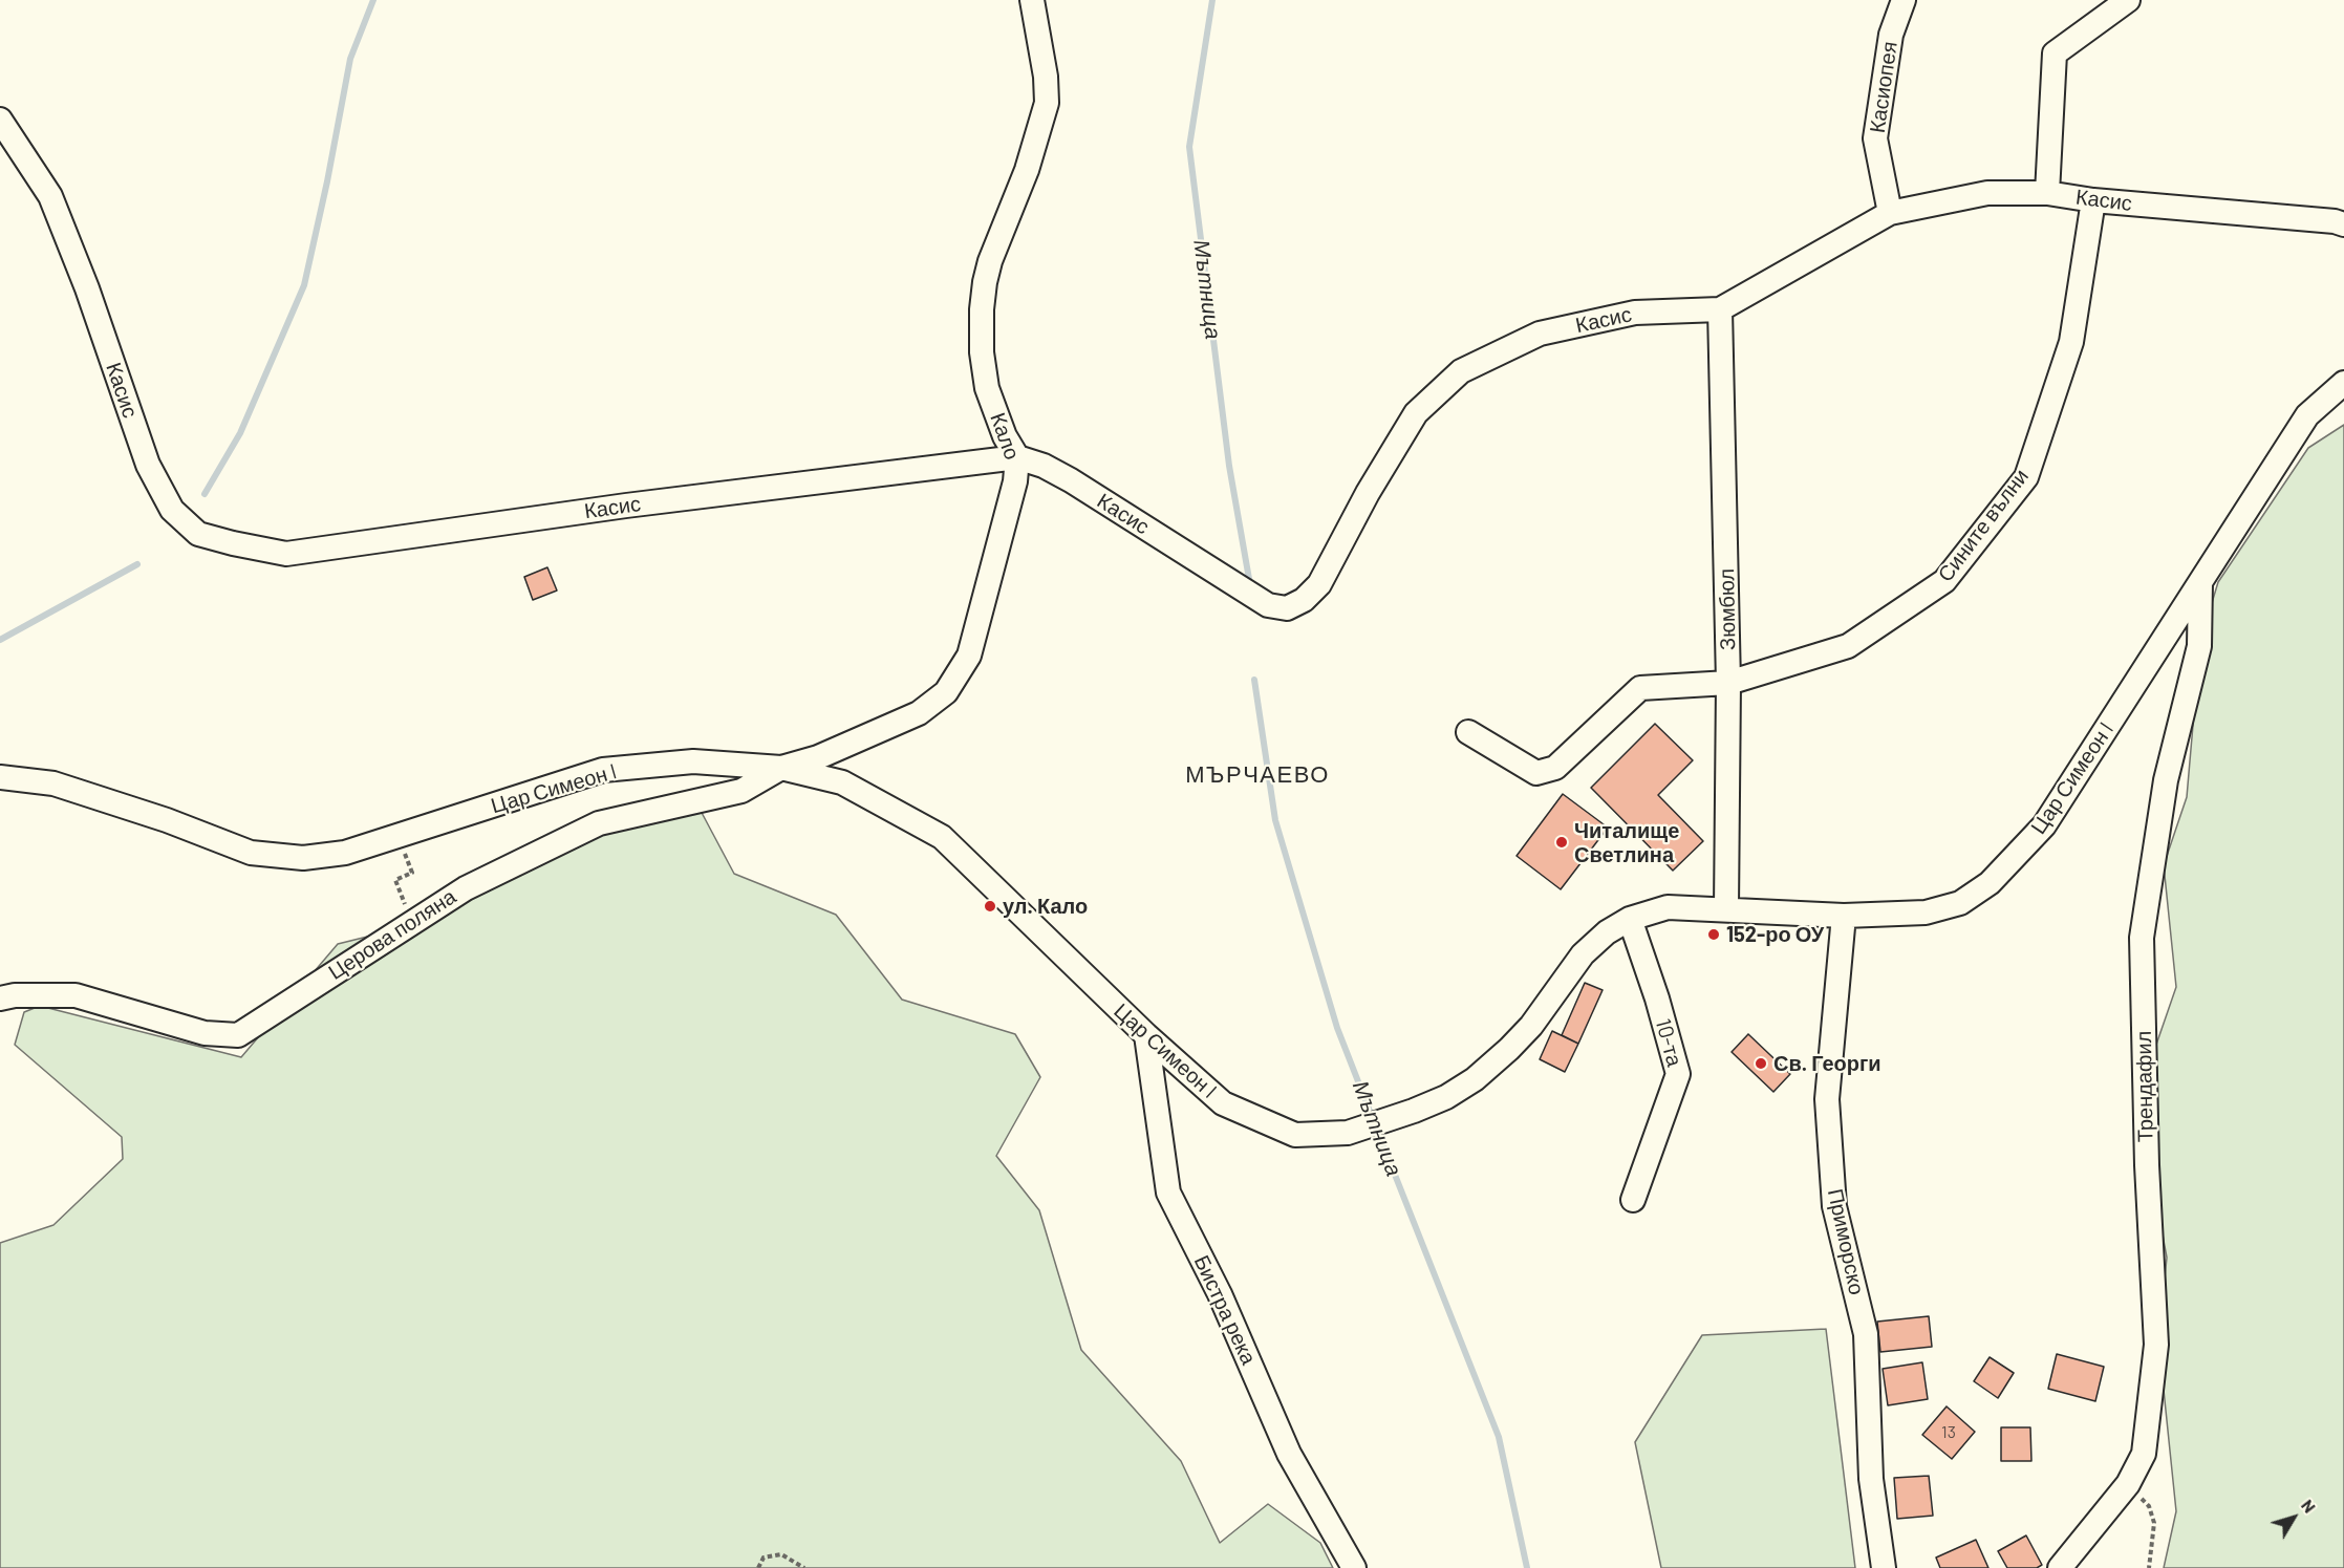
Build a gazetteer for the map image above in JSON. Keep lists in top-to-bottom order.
{
  "streets": {
    "street": [
      "Касиопея",
      "Касис",
      "Кало",
      "Сините вълни",
      "Зюмбюл",
      "Цар Симеон I",
      "Церова поляна",
      "10-та",
      "Трендафил",
      "Приморско",
      "Бистра река"
    ]
  },
  "crossings": [
    ["Касиопея", "Касис"],
    ["Касис", "Кало"],
    ["Касис", "Сините вълни"],
    ["Касис", "Зюмбюл"],
    ["Кало", "Цар Симеон I"],
    ["Кало", "Церова поляна"],
    ["Сините вълни", "Зюмбюл"],
    ["Зюмбюл", "Цар Симеон I"],
    ["Цар Симеон I", "Церова поляна"],
    ["Цар Симеон I", "10-та"],
    ["Цар Симеон I", "Трендафил"],
    ["Цар Симеон I", "Приморско"],
    ["Цар Симеон I", "Бистра река"]
  ],
  "districts": ["МЪРЧАЕВО"],
  "water": ["Мътница"],
  "places": [
    "Читалище Светлина",
    "ул. Кало",
    "152-ро ОУ",
    "Св. Георги"
  ],
  "house_numbers": ["13"],
  "north": "top right"
}
